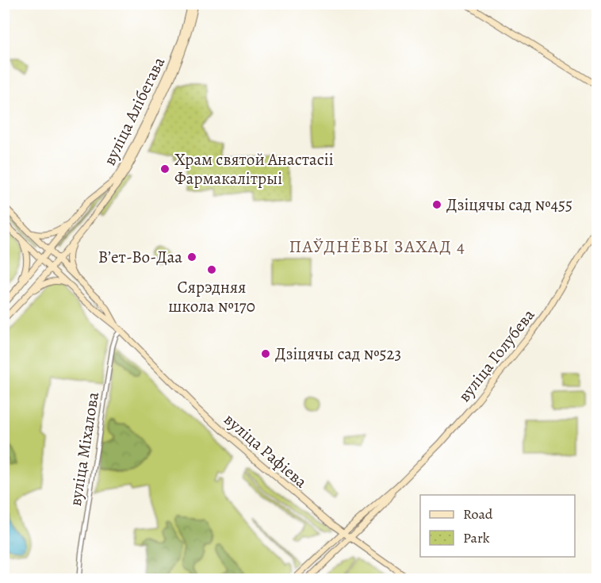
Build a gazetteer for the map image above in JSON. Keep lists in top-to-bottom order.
{
  "streets": {
    "main road": ["вуліца Алібегава", "вуліца Голубева", "вуліца Рафіева"],
    "street": ["вуліца Міхалова"]
  },
  "crossings": [
    ["вуліца Алібегава", "вуліца Рафіева"],
    ["вуліца Голубева", "вуліца Рафіева"],
    ["вуліца Міхалова", "вуліца Рафіева"]
  ],
  "districts": ["ПАЎДНЁВЫ ЗАХАД 4"],
  "places": [
    "Храм святой Анастасіі Фармакалітрыі",
    "Дзіцячы сад №455",
    "Вʼет-Во-Даа",
    "Сярэдняя школа №170",
    "Дзіцячы сад №523"
  ],
  "legend": ["Road", "Park"]
}
